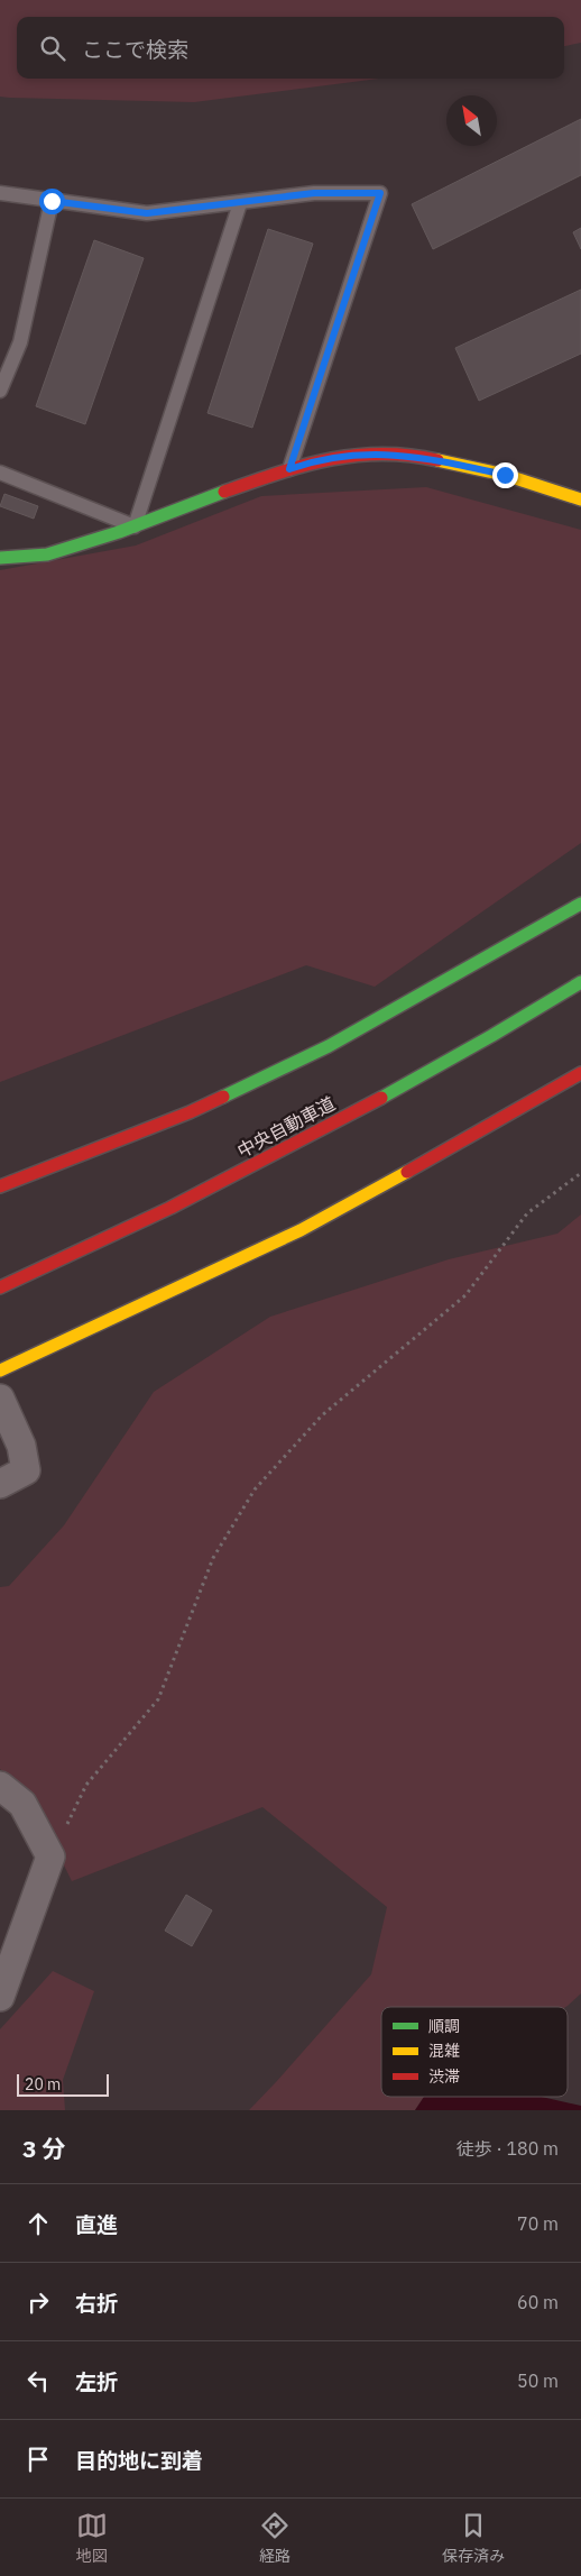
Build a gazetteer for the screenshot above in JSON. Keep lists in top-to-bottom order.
{
  "streets": {
    "main road": ["中央自動車道"]
  },
  "legend": ["順調", "混雑", "渋滞"],
  "scale_bar": "20 m",
  "north": "top left",
  "page": {
    "search": "ここで検索",
    "scale": "20 m",
    "heading": ["3 分", "徒歩 · 180 m"],
    "list": [
      ["直進", "70 m"],
      ["右折", "60 m"],
      ["左折", "50 m"],
      "目的地に到着"
    ],
    "nav": ["地図", "経路", "保存済み"]
  }
}
